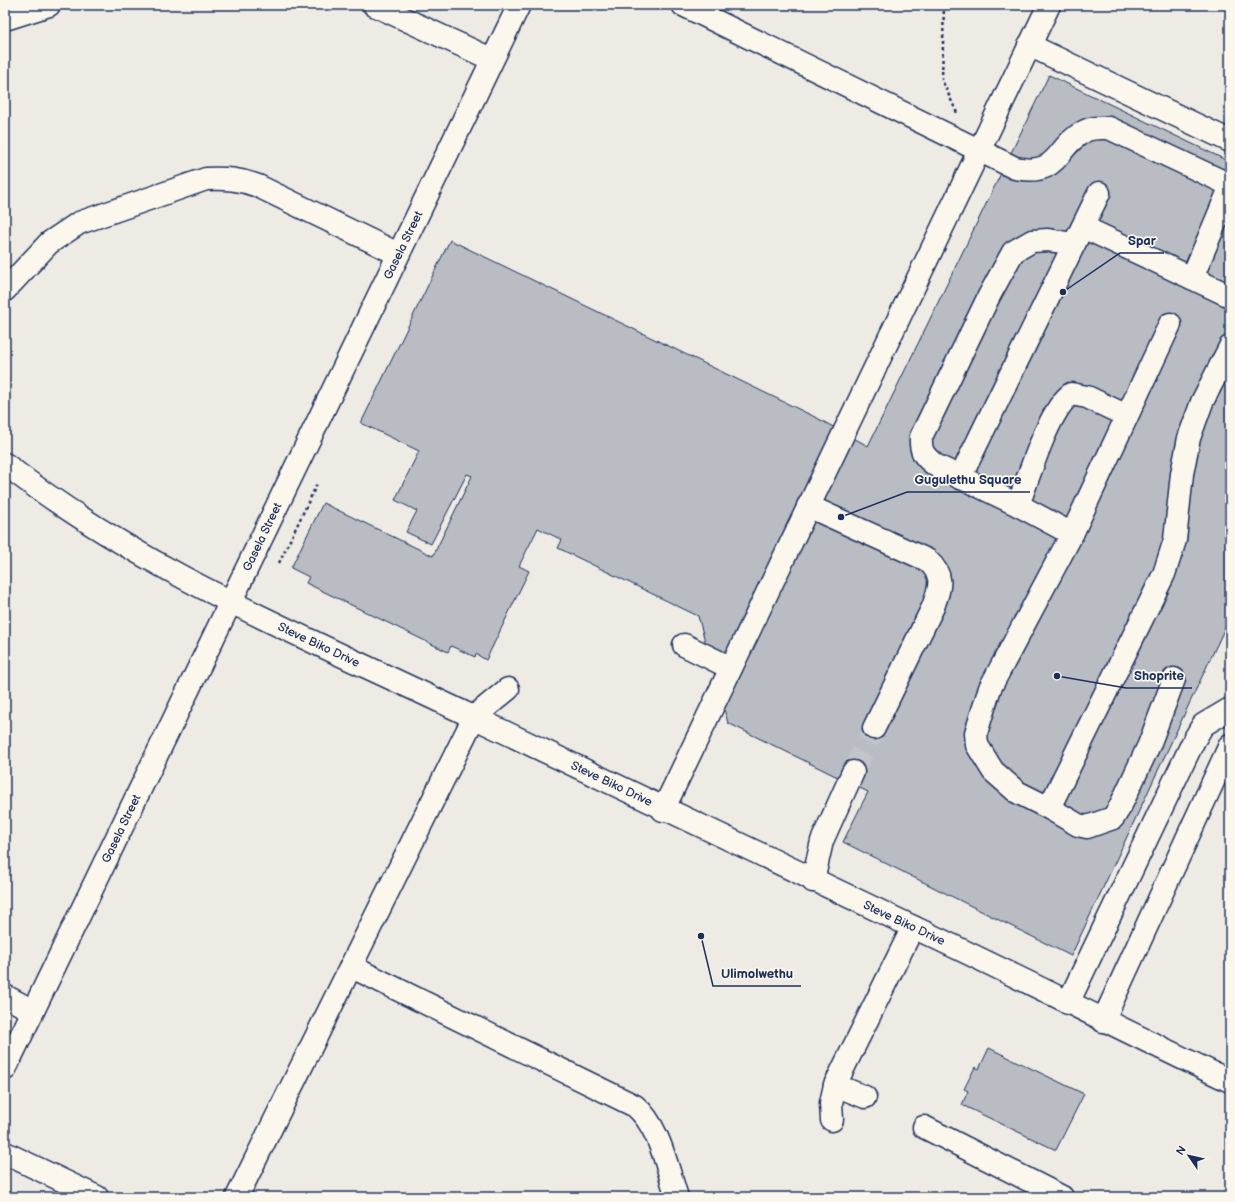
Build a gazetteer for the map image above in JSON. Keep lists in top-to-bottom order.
{
  "streets": {
    "street": ["Gasela Street", "Steve Biko Drive"]
  },
  "crossings": [
    ["Gasela Street", "Steve Biko Drive"]
  ],
  "places": [
    "Spar",
    "Gugulethu Square",
    "Shoprite",
    "Ulimolwethu"
  ],
  "north": "top left"
}
